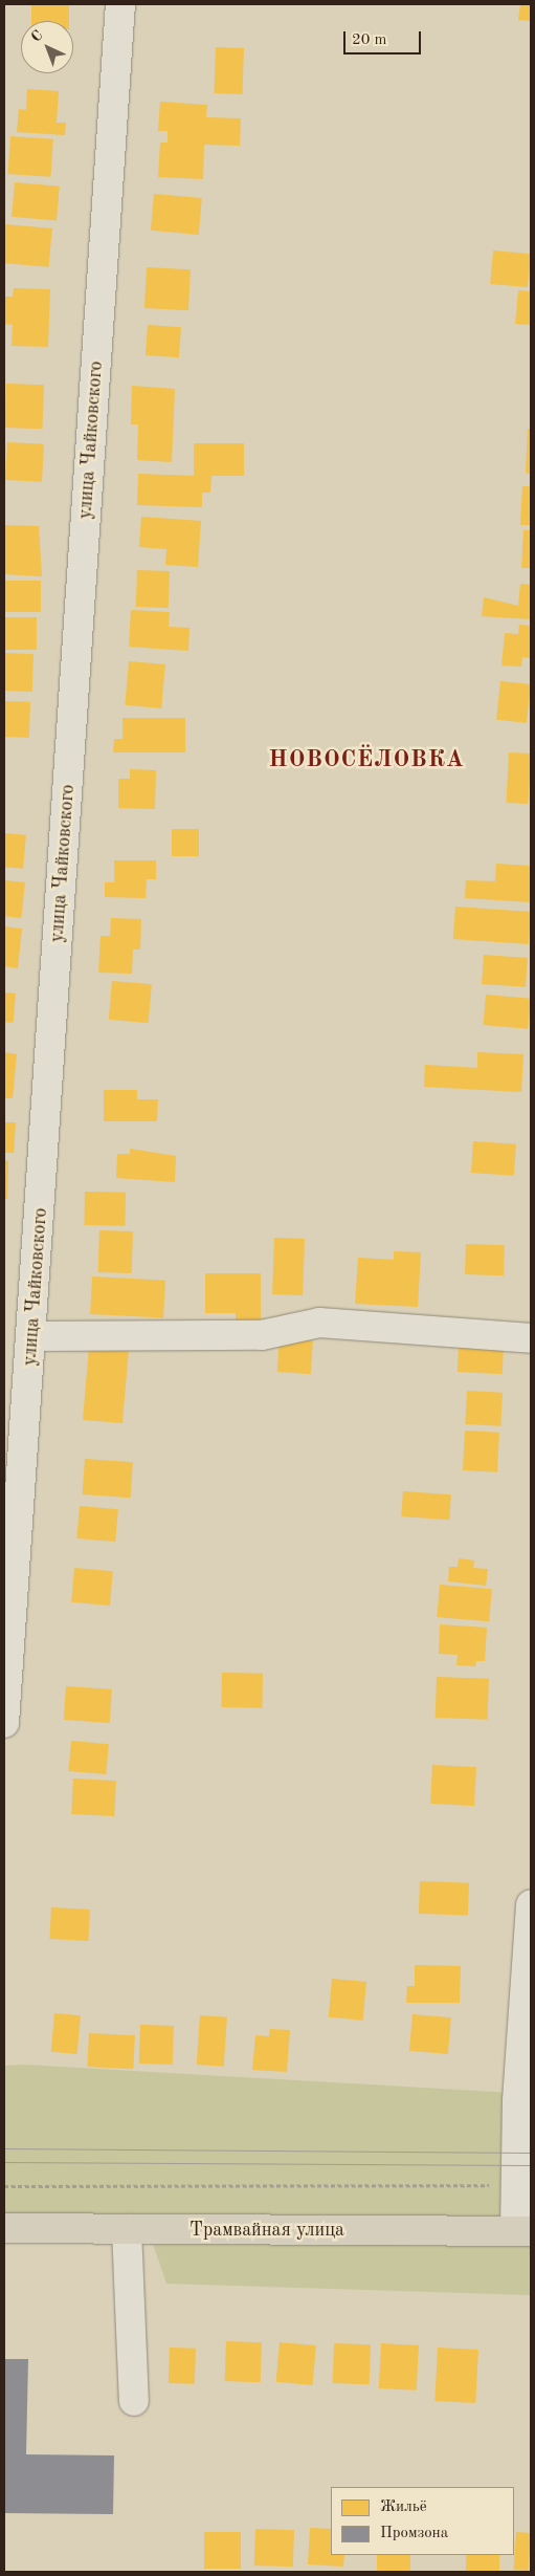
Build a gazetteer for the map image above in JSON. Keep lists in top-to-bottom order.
{
  "streets": {
    "main road": ["Трамвайная улица"],
    "street": ["улица Чайковского"]
  },
  "districts": ["НОВОСЁЛОВКА"],
  "legend": ["Жильё", "Промзона"],
  "scale_bar": "20 m",
  "north": "top left"
}
